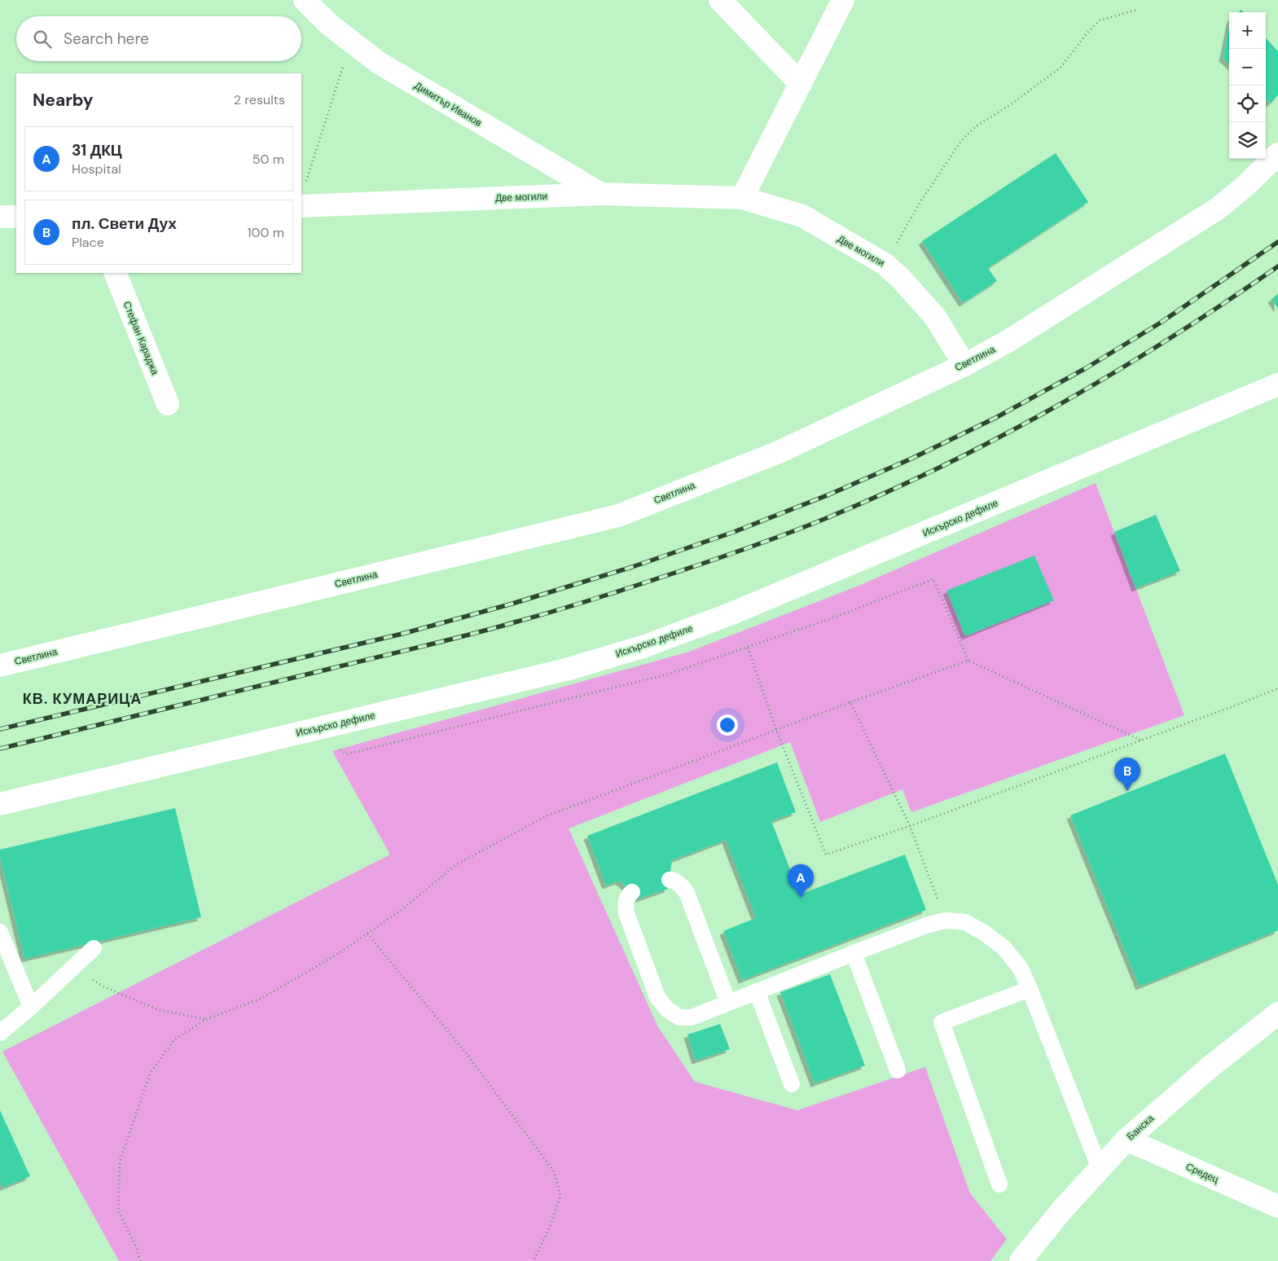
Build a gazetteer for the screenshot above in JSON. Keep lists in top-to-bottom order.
{
  "streets": {
    "street": [
      "Димитър Иванов",
      "Две могили",
      "Стефан Караджа",
      "Светлина",
      "Искърско дефиле",
      "Банска",
      "Средец"
    ]
  },
  "crossings": [
    ["Димитър Иванов", "Две могили"],
    ["Две могили", "Светлина"],
    ["Банска", "Средец"]
  ],
  "districts": ["КВ. КУМАРИЦА"],
  "page": {
    "map_buttons": ["+", "−"],
    "search": "Search here",
    "heading": ["Nearby", "2 results"],
    "list": [
      {
        "mark": "A",
        "name": "31 ДКЦ",
        "note": "Hospital",
        "value": "50 m"
      },
      {
        "mark": "B",
        "name": "пл. Свети Дух",
        "note": "Place",
        "value": "100 m"
      }
    ],
    "pins": ["B", "A"]
  }
}
